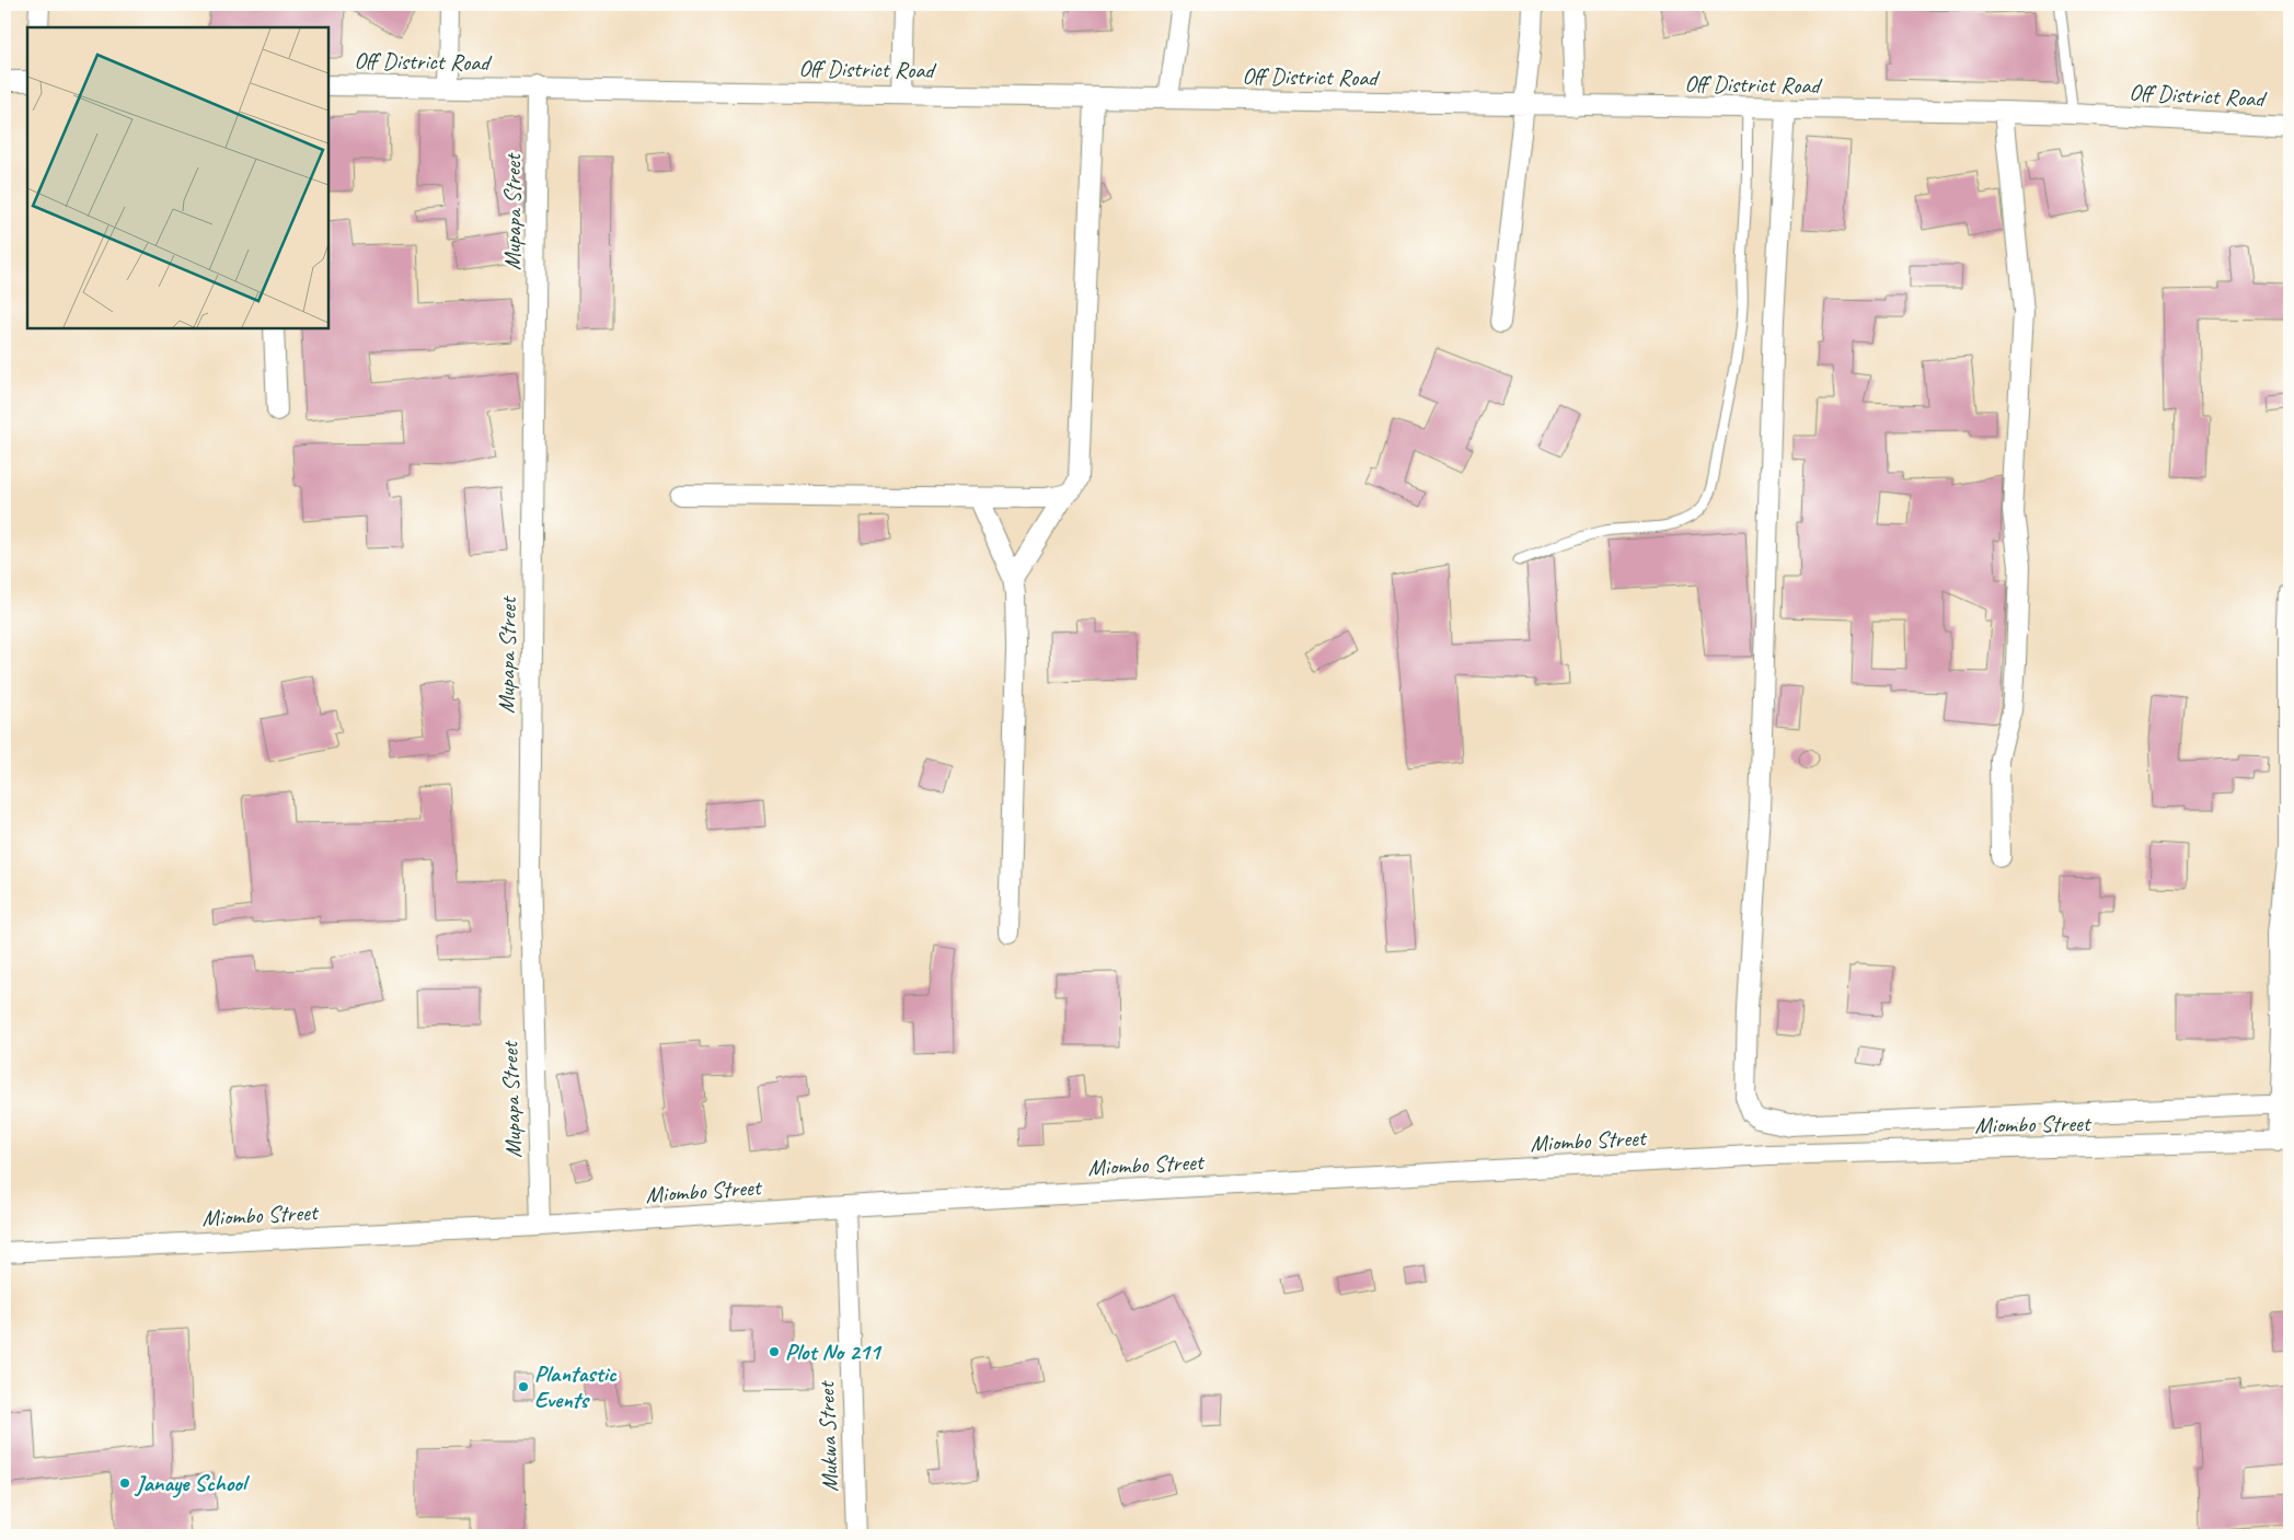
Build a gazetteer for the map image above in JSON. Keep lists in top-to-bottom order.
{
  "streets": {
    "street": [
      "Off District Road",
      "Mupapa Street",
      "Miombo Street",
      "Mukwa Street"
    ]
  },
  "crossings": [
    ["Off District Road", "Mupapa Street"],
    ["Mupapa Street", "Miombo Street"],
    ["Miombo Street", "Mukwa Street"]
  ],
  "places": ["Plot No 211", "Plantastic Events", "Janaye School"]
}
